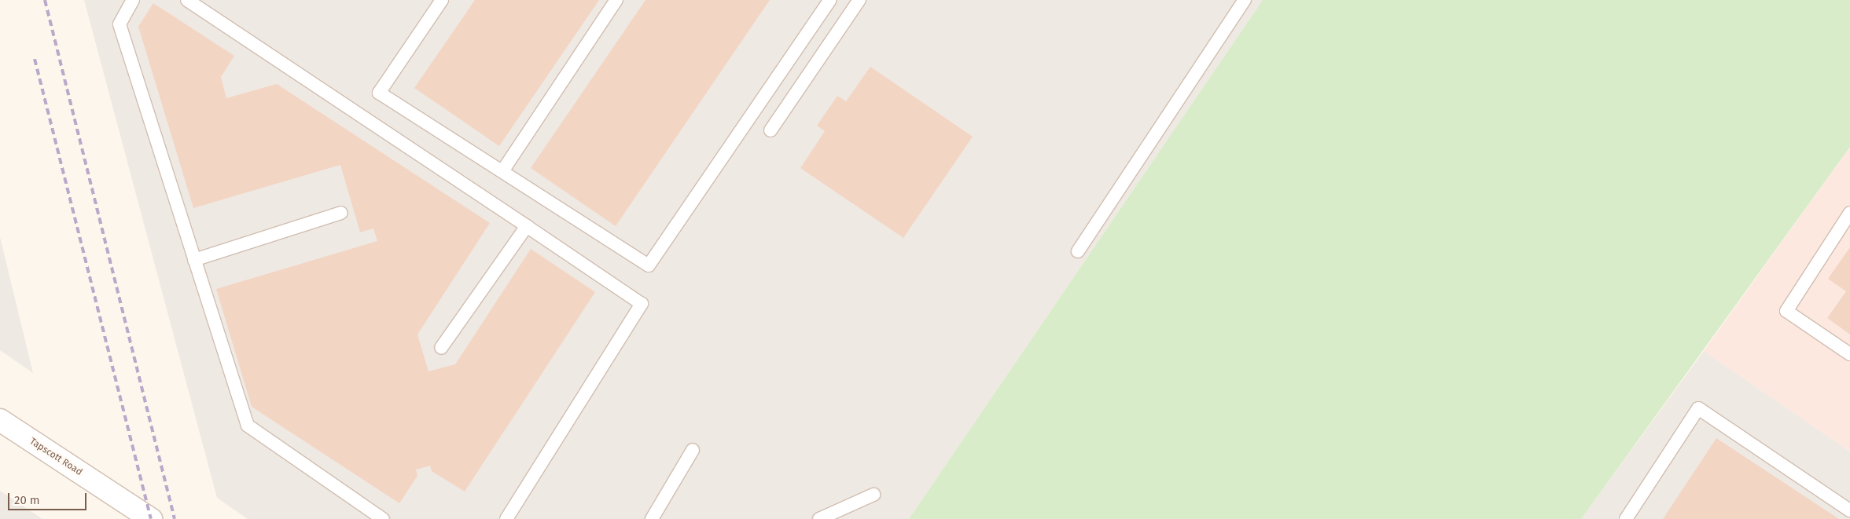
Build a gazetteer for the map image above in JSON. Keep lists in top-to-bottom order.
{
  "streets": {
    "street": ["Tapscott Road"]
  },
  "scale_bar": "20 m"
}
